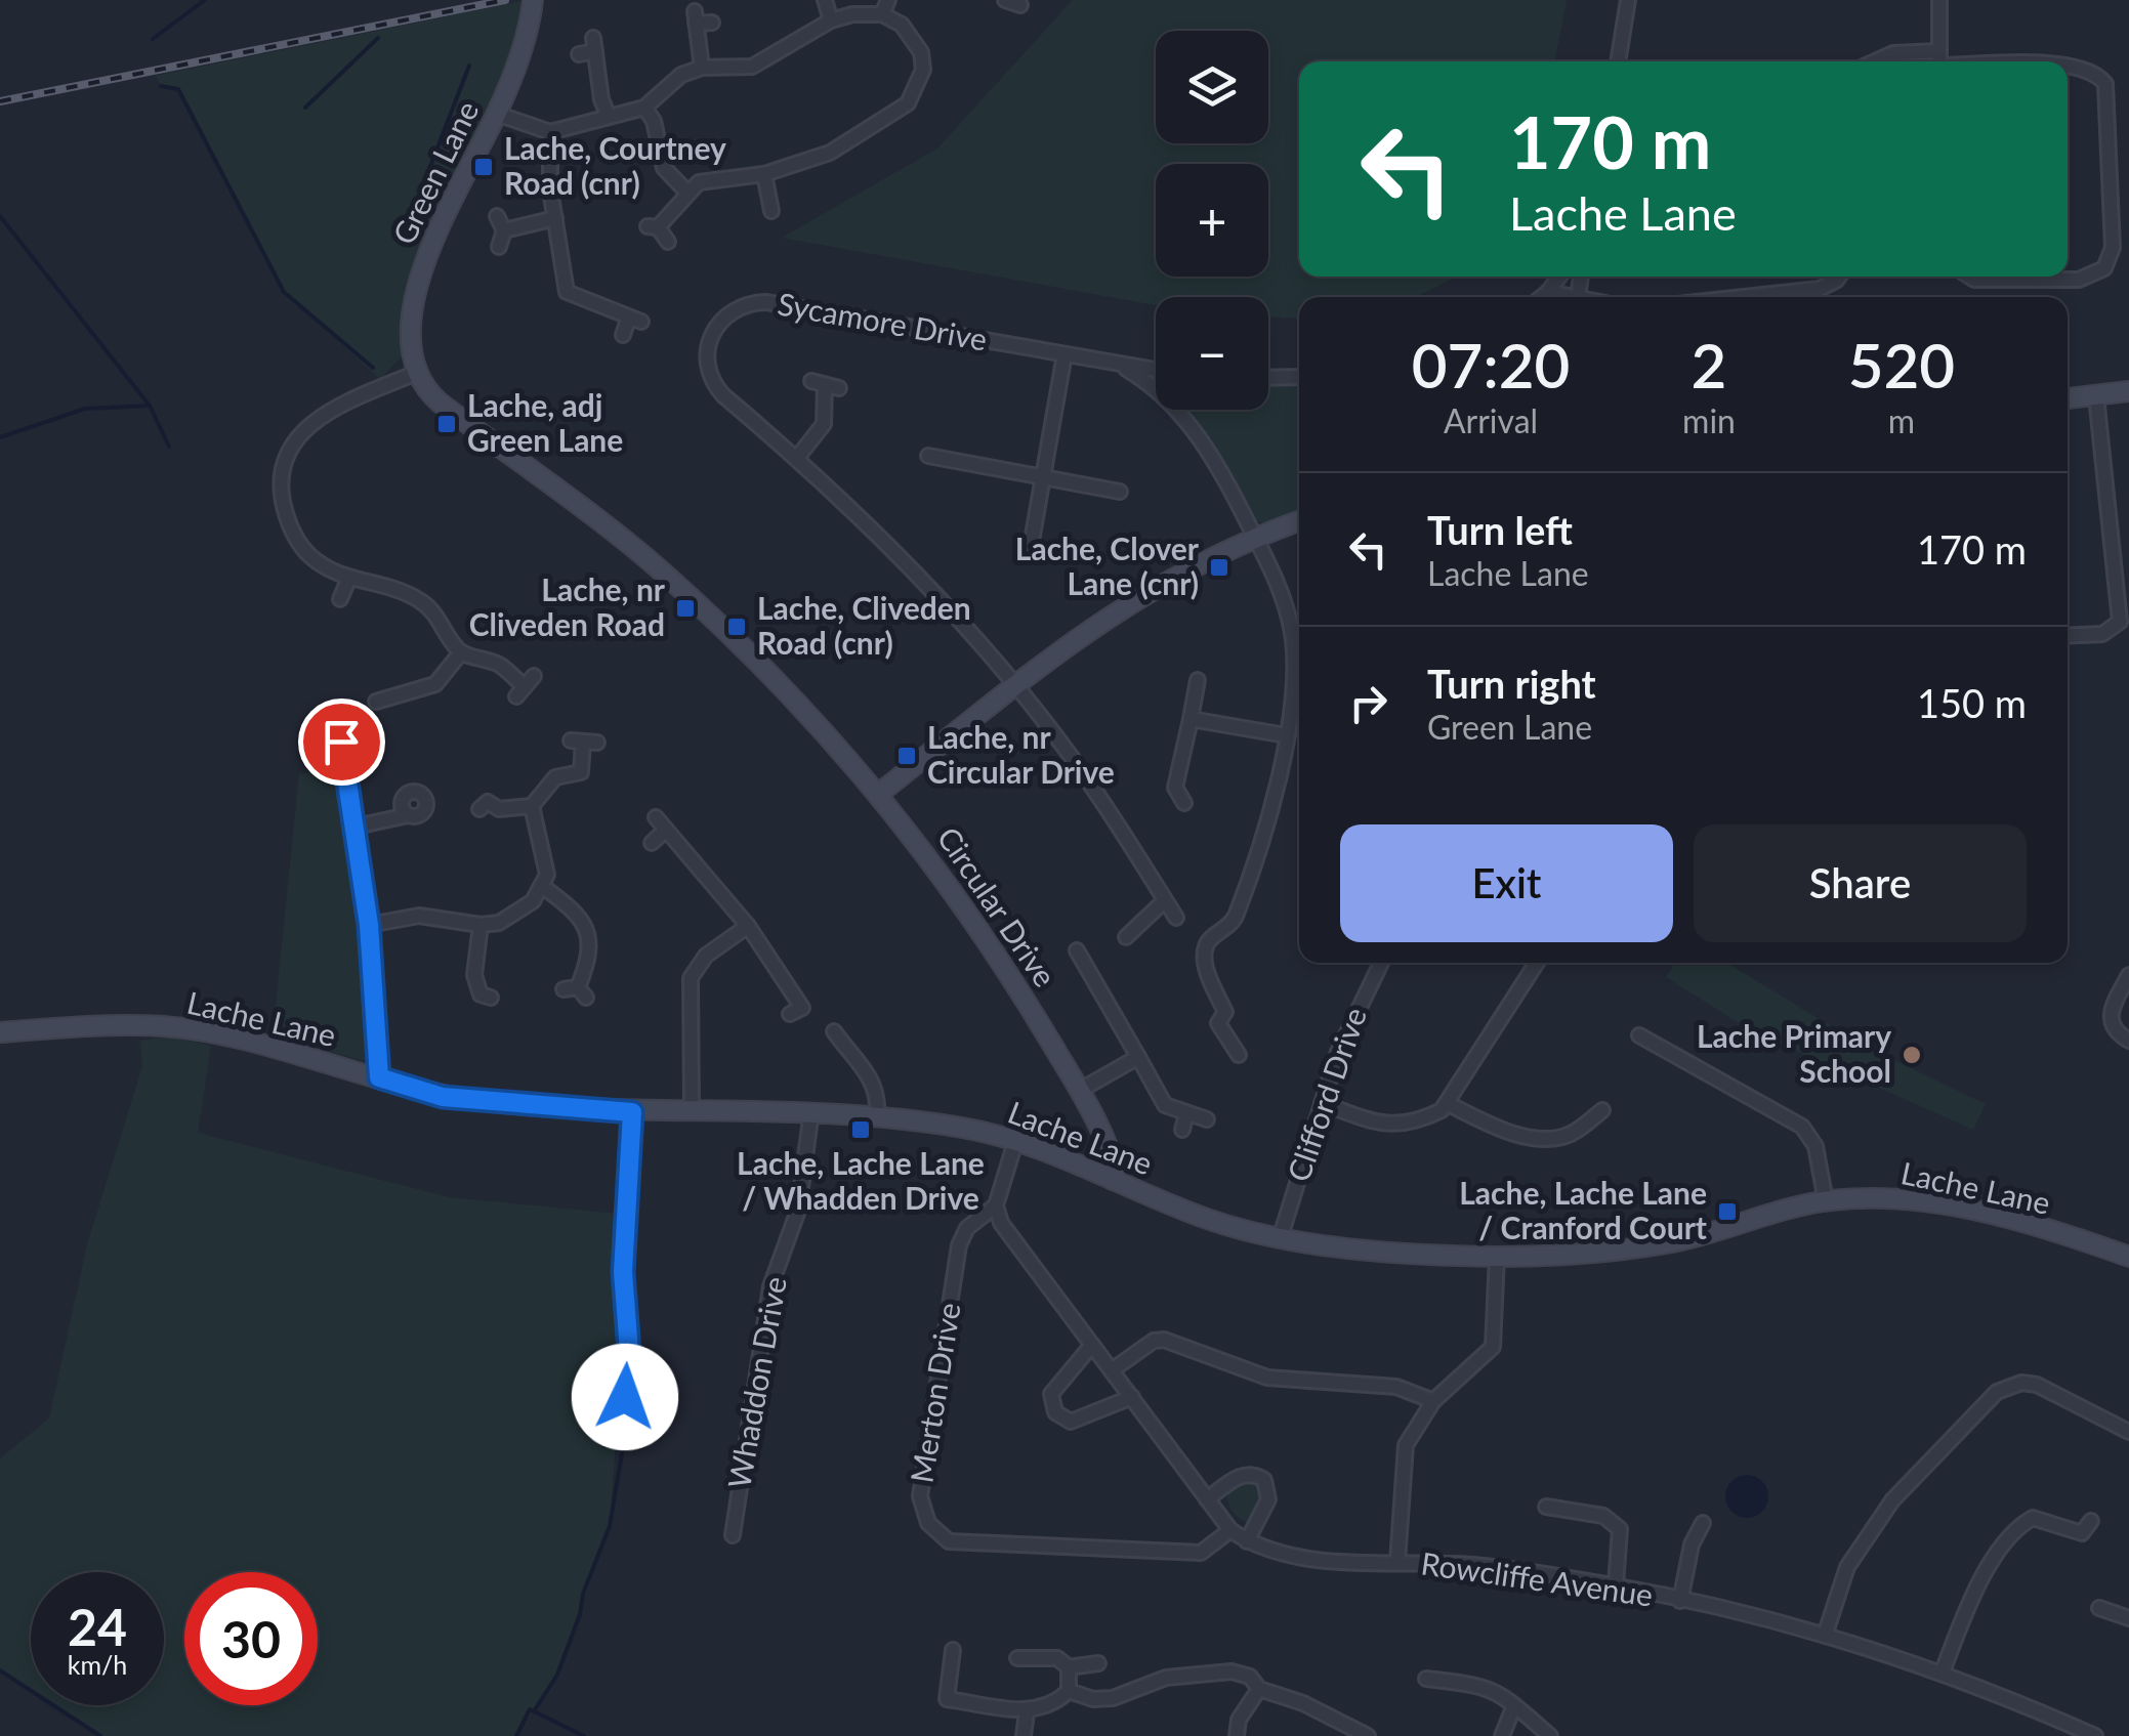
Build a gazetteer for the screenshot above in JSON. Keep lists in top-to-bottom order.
{
  "streets": {
    "street": [
      "Green Lane",
      "Sycamore Drive",
      "Circular Drive",
      "Lache Lane",
      "Clifford Drive",
      "Whaddon Drive",
      "Merton Drive",
      "Rowcliffe Avenue"
    ]
  },
  "crossings": [
    ["Green Lane", "Circular Drive"],
    ["Circular Drive", "Lache Lane"],
    ["Lache Lane", "Clifford Drive"],
    ["Lache Lane", "Whaddon Drive"],
    ["Merton Drive", "Rowcliffe Avenue"]
  ],
  "places": {
    "transit": [
      "Lache, Courtney Road (cnr)",
      "Lache, adj Green Lane",
      "Lache, Clover Lane (cnr)",
      "Lache, nr Cliveden Road",
      "Lache, Cliveden Road (cnr)",
      "Lache, nr Circular Drive",
      "Lache, Lache Lane / Whadden Drive",
      "Lache, Lache Lane / Cranford Court"
    ],
    "other": ["Lache Primary School"]
  },
  "page": {
    "map_buttons": ["+", "−"],
    "turn": ["170 m", "Lache Lane"],
    "eta": [
      "07:20",
      "Arrival",
      "2",
      "min",
      "520",
      "m"
    ],
    "list": [
      {
        "name": "Turn left",
        "note": "Lache Lane",
        "value": "170 m"
      },
      {
        "name": "Turn right",
        "note": "Green Lane",
        "value": "150 m"
      }
    ],
    "buttons": ["Exit", "Share"],
    "speed": "24 km/h",
    "limit": "30"
  }
}
